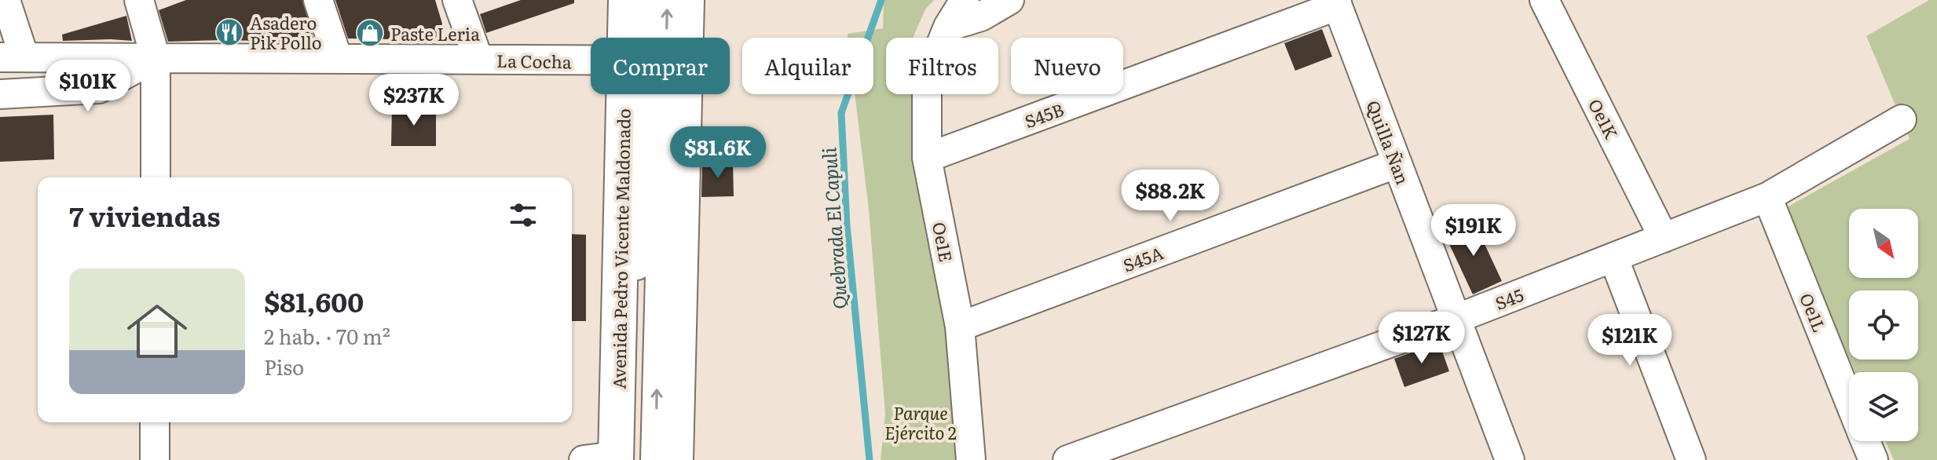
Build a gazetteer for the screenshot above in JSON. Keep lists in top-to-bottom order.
{
  "streets": {
    "main road": ["Avenida Pedro Vicente Maldonado"],
    "street": [
      "La Cocha",
      "S45B",
      "Oe1K",
      "Quilla Ñan",
      "Oe1E",
      "S45A",
      "S45",
      "Oe1L"
    ]
  },
  "crossings": [
    ["S45B", "Quilla Ñan"],
    ["S45B", "Oe1E"],
    ["Oe1K", "S45"],
    ["Quilla Ñan", "S45A"],
    ["Quilla Ñan", "S45"],
    ["Oe1E", "S45A"],
    ["S45", "Oe1L"]
  ],
  "water": ["Quebrada El Capuli"],
  "parks": ["Parque Ejército 2"],
  "places": {
    "restaurant": ["Asadero Pik Pollo"],
    "shop": ["Paste Leria"]
  },
  "north": "bottom right",
  "page": {
    "chip": [
      "Comprar",
      "Alquilar",
      "Filtros",
      "Nuevo"
    ],
    "price": [
      "$101K",
      "$237K",
      "$81.6K",
      "$88.2K",
      "$191K",
      "$127K",
      "$121K"
    ],
    "heading": "7 viviendas",
    "list": [
      {
        "name": "$81,600",
        "note": "2 hab. · 70 m² · Piso"
      }
    ]
  }
}
